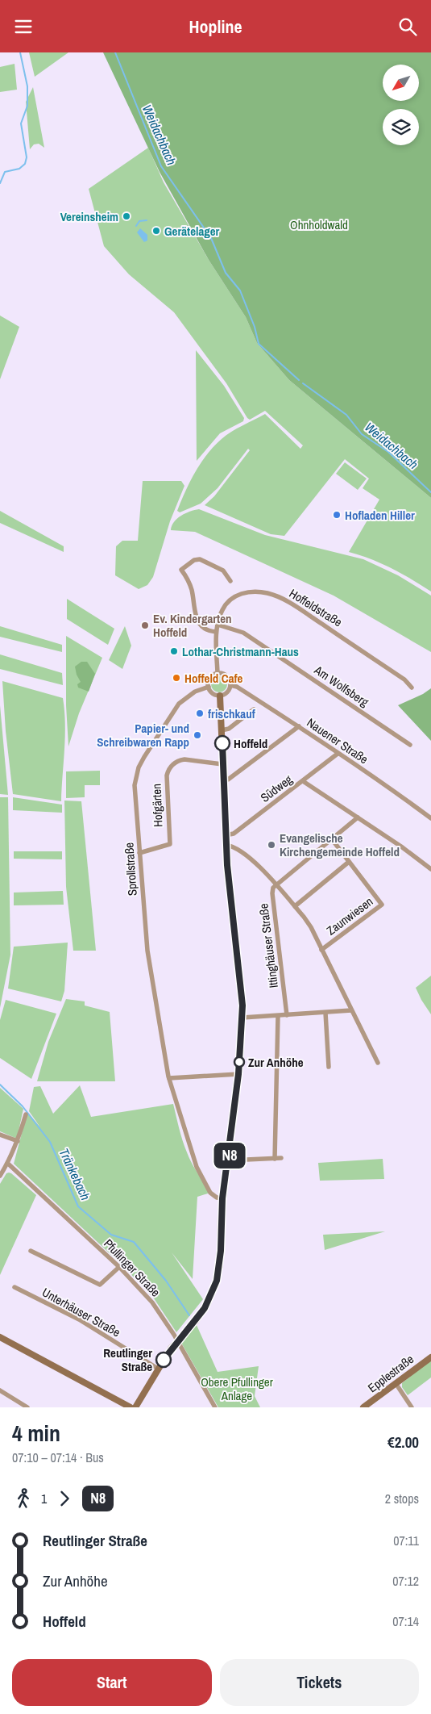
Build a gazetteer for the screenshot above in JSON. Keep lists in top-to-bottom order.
{
  "streets": {
    "street": [
      "Hoffeldstraße",
      "Am Wolfsberg",
      "Nauener Straße",
      "Südweg",
      "Hofgärten",
      "Sprollstraße",
      "Zaunwiesen",
      "Ittinghäuser Straße",
      "Pfullinger Straße",
      "Unterhäuser Straße",
      "Epplestraße"
    ]
  },
  "crossings": [
    ["Hoffeldstraße", "Am Wolfsberg"],
    ["Hoffeldstraße", "Nauener Straße"],
    ["Hoffeldstraße", "Sprollstraße"],
    ["Nauener Straße", "Südweg"],
    ["Nauener Straße", "Sprollstraße"],
    ["Hofgärten", "Sprollstraße"],
    ["Zaunwiesen", "Ittinghäuser Straße"]
  ],
  "water": ["Weidachbach", "Tränkebach"],
  "parks": ["Ohnholdwald", "Obere Pfullinger Anlage"],
  "places": [
    "Vereinsheim",
    "Gerätelager",
    "Hofladen Hiller",
    "Ev. Kindergarten Hoffeld",
    "Lothar-Christmann-Haus",
    "Hoffeld Cafe",
    "frischkauf",
    "Papier- und Schreibwaren Rapp",
    "Hoffeld",
    "Evangelische Kirchengemeinde Hoffeld",
    "Zur Anhöhe",
    "Reutlinger Straße"
  ],
  "lines": ["bus line N8"],
  "north": "bottom left",
  "page": {
    "header": "Hopline",
    "on_map": "N8",
    "heading": ["4 min", "07:10 – 07:14 · Bus", "€2.00"],
    "legs": ["1", "N8", "2 stops"],
    "list": [
      {
        "name": "Reutlinger Straße",
        "value": "07:11"
      },
      {
        "name": "Zur Anhöhe",
        "value": "07:12"
      },
      {
        "name": "Hoffeld",
        "value": "07:14"
      }
    ],
    "buttons": ["Start", "Tickets"]
  }
}
